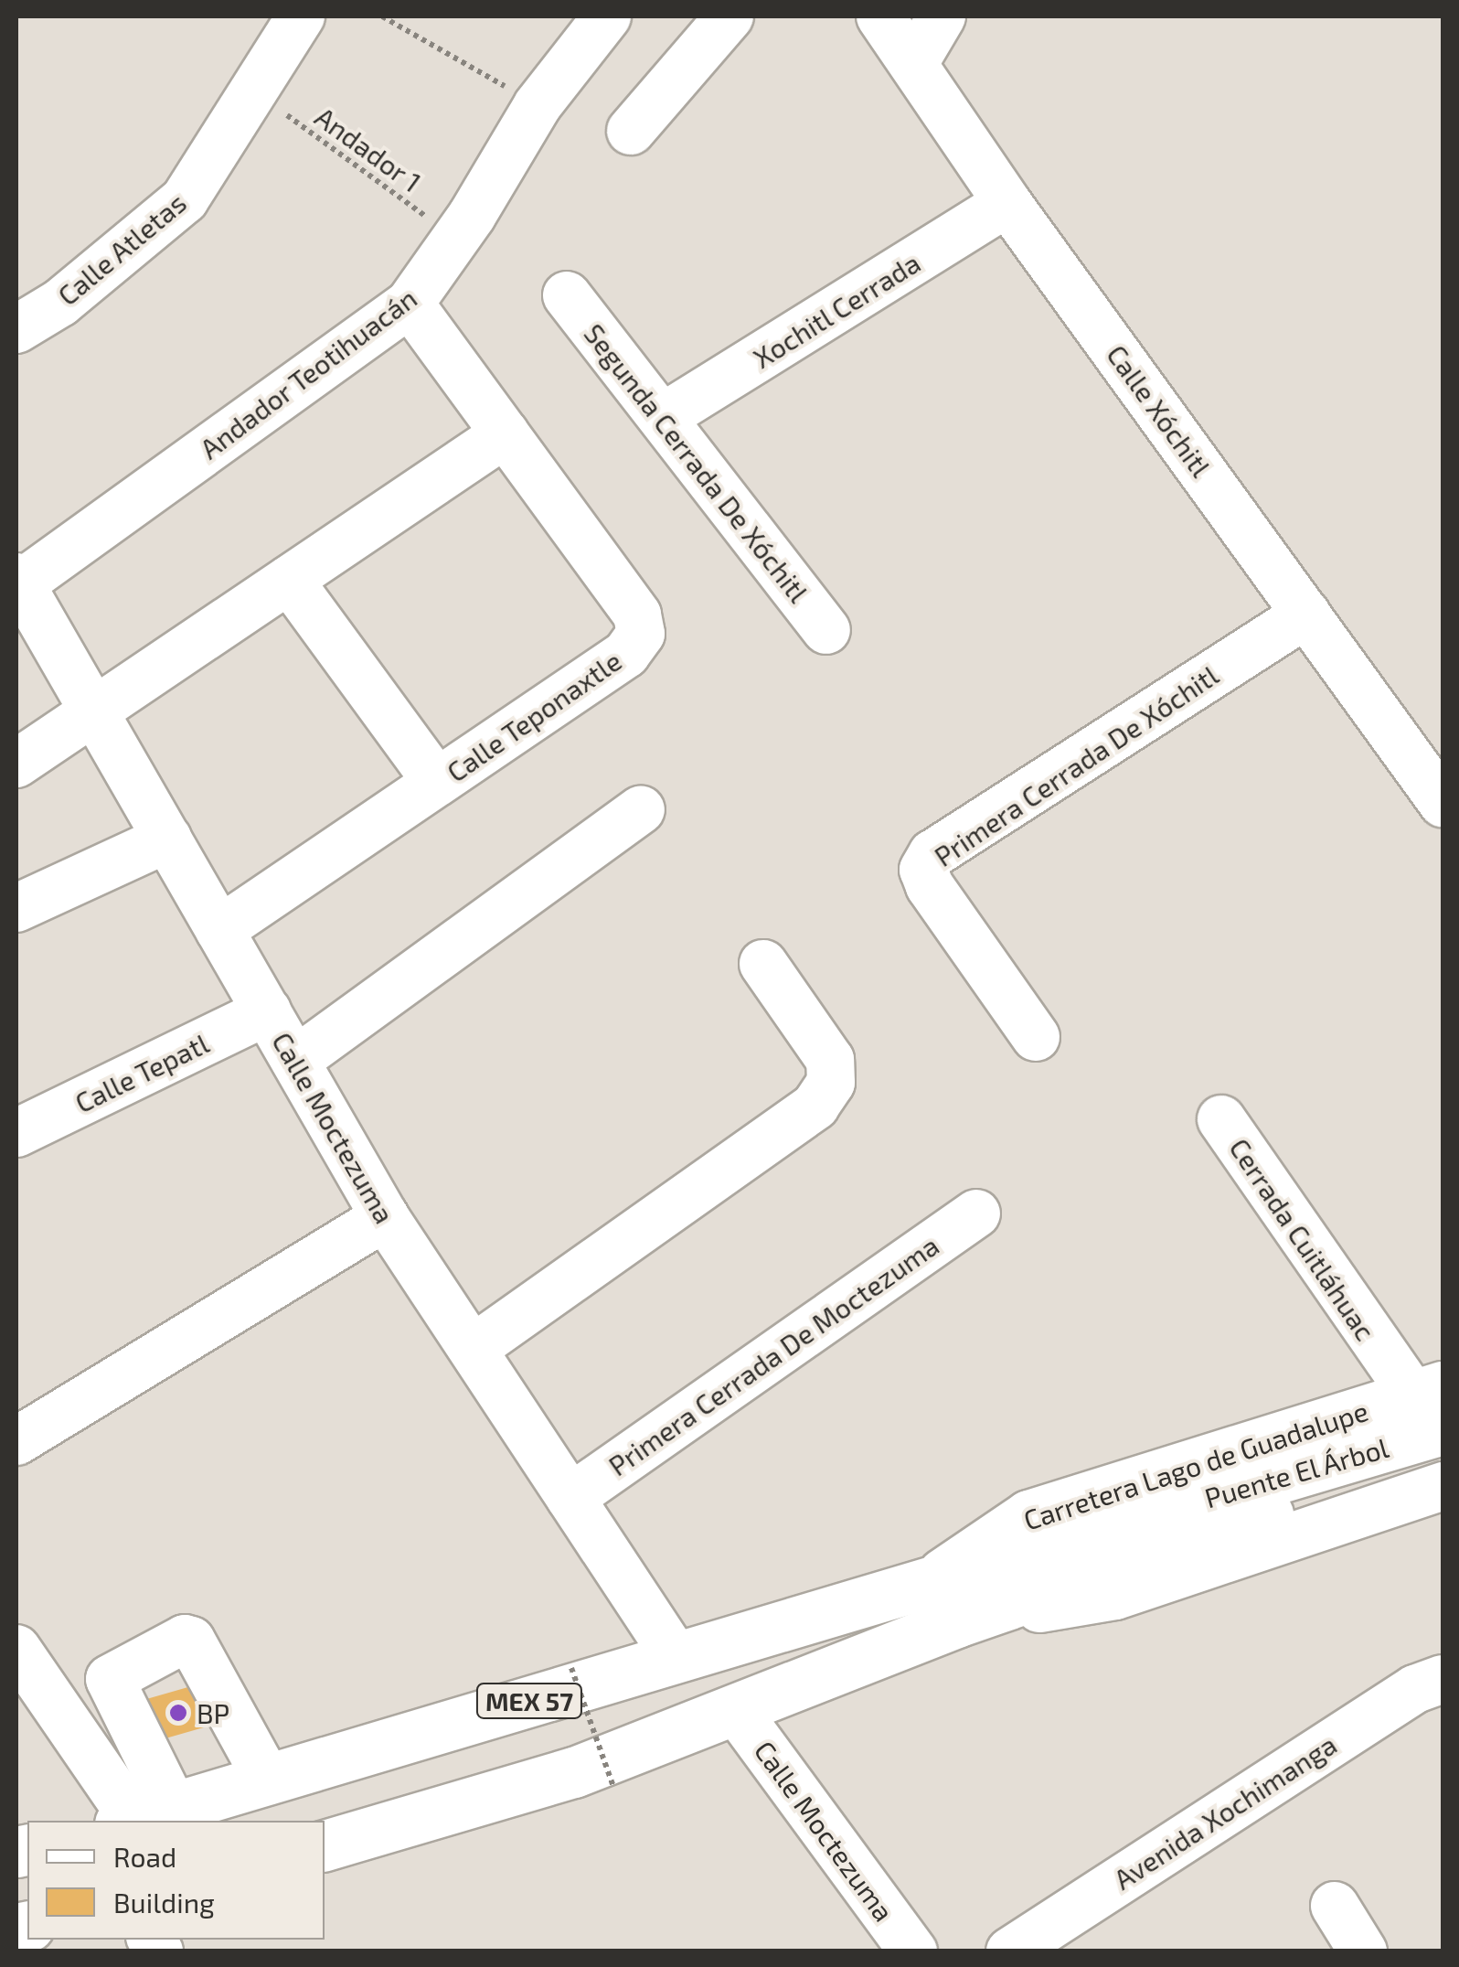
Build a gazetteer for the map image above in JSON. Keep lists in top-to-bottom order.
{
  "streets": {
    "main road": ["Carretera Lago de Guadalupe", "Puente El Árbol", "MEX 57"],
    "street": [
      "Calle Atletas",
      "Xochitl Cerrada",
      "Andador Teotihuacán",
      "Calle Xóchitl",
      "Segunda Cerrada De Xóchitl",
      "Calle Teponaxtle",
      "Primera Cerrada De Xóchitl",
      "Calle Tepatl",
      "Calle Moctezuma",
      "Cerrada Cuitláhuac",
      "Primera Cerrada De Moctezuma",
      "Avenida Xochimanga"
    ],
    "path": ["Andador 1"]
  },
  "crossings": [
    ["Andador 1", "Calle Atletas"],
    ["Andador 1", "Andador Teotihuacán"],
    ["Xochitl Cerrada", "Calle Xóchitl"],
    ["Xochitl Cerrada", "Segunda Cerrada De Xóchitl"],
    ["Andador Teotihuacán", "Calle Teponaxtle"],
    ["Andador Teotihuacán", "Calle Moctezuma"],
    ["Calle Xóchitl", "Primera Cerrada De Xóchitl"],
    ["Calle Teponaxtle", "Calle Moctezuma"],
    ["Calle Tepatl", "Calle Moctezuma"],
    ["Calle Moctezuma", "Primera Cerrada De Moctezuma"],
    ["Calle Moctezuma", "Carretera Lago de Guadalupe"],
    ["Cerrada Cuitláhuac", "Carretera Lago de Guadalupe"],
    ["Cerrada Cuitláhuac", "Puente El Árbol"],
    ["Carretera Lago de Guadalupe", "Puente El Árbol"]
  ],
  "places": ["BP"],
  "legend": ["Road", "Building"]
}
